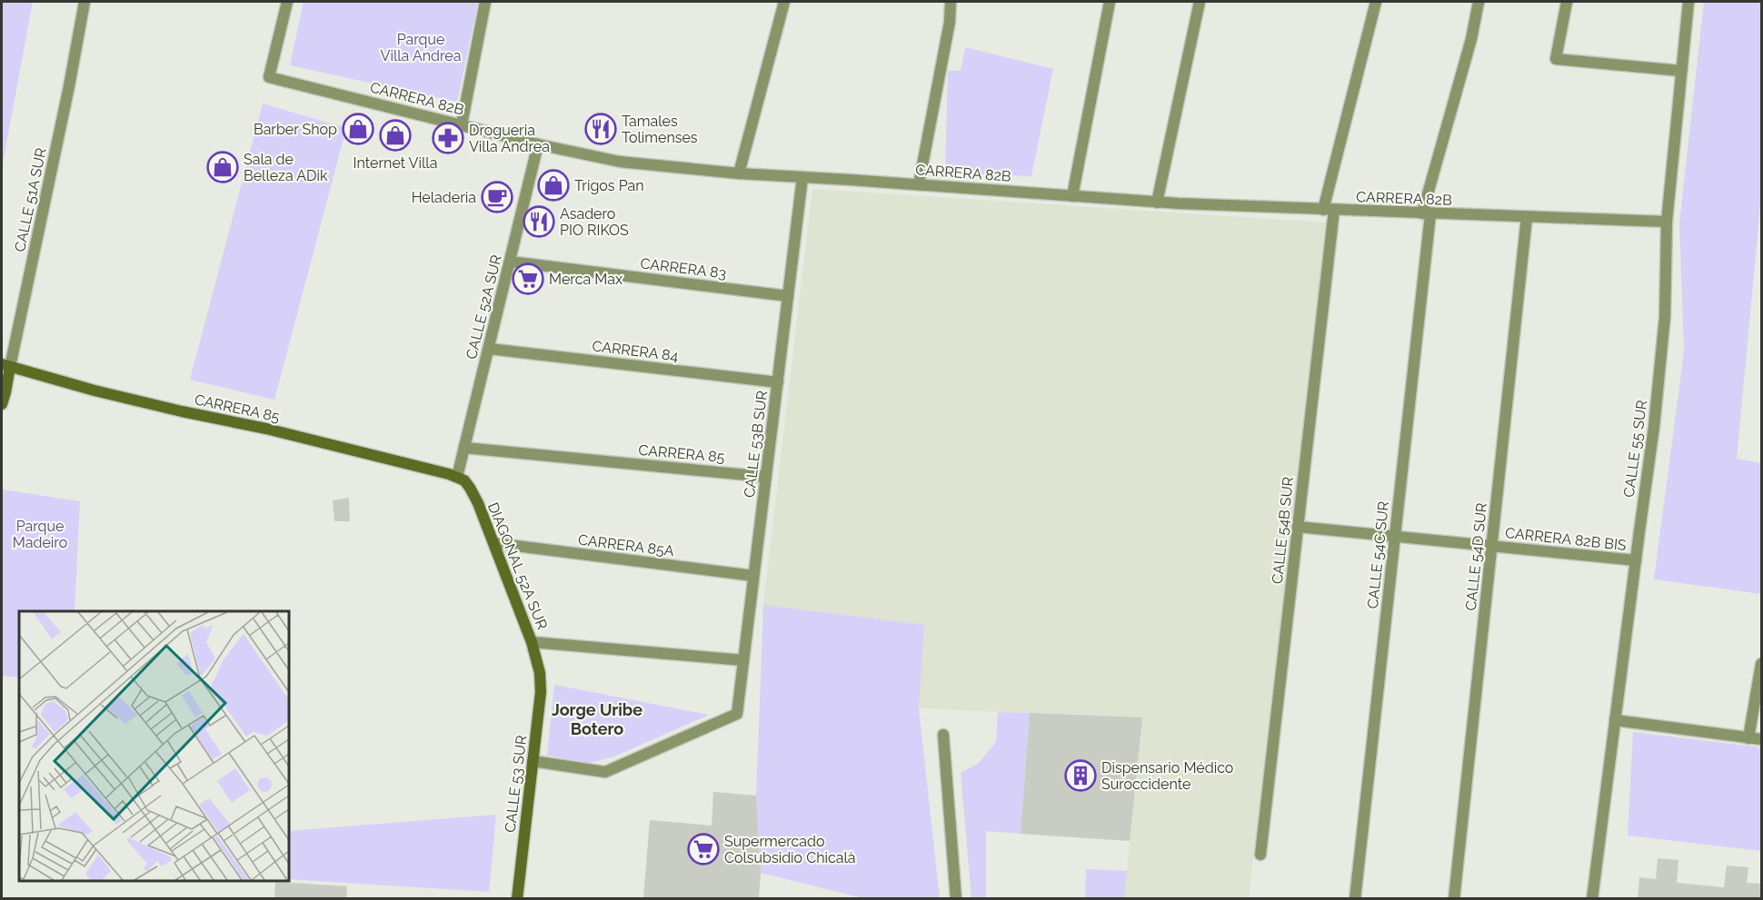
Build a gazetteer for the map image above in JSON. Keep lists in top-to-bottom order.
{
  "streets": {
    "street": [
      "CARRERA 82B",
      "CALLE 51A SUR",
      "CARRERA 83",
      "CALLE 52A SUR",
      "CARRERA 84",
      "CARRERA 85",
      "CALLE 53B SUR",
      "CALLE 55 SUR",
      "CALLE 54B SUR",
      "CARRERA 82B BIS",
      "CARRERA 85A",
      "CALLE 54C SUR",
      "CALLE 54D SUR",
      "DIAGONAL 52A SUR",
      "CALLE 53 SUR"
    ]
  },
  "crossings": [
    ["CARRERA 82B", "CALLE 52A SUR"],
    ["CARRERA 82B", "CALLE 53B SUR"],
    ["CARRERA 82B", "CALLE 55 SUR"],
    ["CARRERA 82B", "CALLE 54B SUR"],
    ["CARRERA 82B", "CALLE 54C SUR"],
    ["CARRERA 82B", "CALLE 54D SUR"],
    ["CALLE 51A SUR", "CARRERA 85"],
    ["CARRERA 83", "CALLE 52A SUR"],
    ["CARRERA 83", "CALLE 53B SUR"],
    ["CALLE 52A SUR", "CARRERA 84"],
    ["CALLE 52A SUR", "CARRERA 85"],
    ["CALLE 52A SUR", "DIAGONAL 52A SUR"],
    ["CARRERA 84", "CALLE 53B SUR"],
    ["CARRERA 85", "CALLE 53B SUR"],
    ["CARRERA 85", "DIAGONAL 52A SUR"],
    ["CALLE 53B SUR", "CARRERA 85A"],
    ["CALLE 53B SUR", "CALLE 53 SUR"],
    ["CALLE 55 SUR", "CARRERA 82B BIS"],
    ["CALLE 54B SUR", "CARRERA 82B BIS"],
    ["CARRERA 82B BIS", "CALLE 54C SUR"],
    ["CARRERA 82B BIS", "CALLE 54D SUR"],
    ["CARRERA 85A", "DIAGONAL 52A SUR"],
    ["DIAGONAL 52A SUR", "CALLE 53 SUR"]
  ],
  "districts": ["Jorge Uribe Botero"],
  "parks": ["Parque Villa Andrea", "Parque Madeiro"],
  "places": {
    "shop": [
      "Barber Shop",
      "Internet Villa",
      "Sala de Belleza ADik",
      "Trigos Pan"
    ],
    "restaurant": ["Tamales Tolimenses", "Asadero PIO RIKOS"],
    "pharmacy": ["Drogueria Villa Andrea"],
    "cafe": ["Heladeria"],
    "supermarket": ["Merca Max", "Supermercado Colsubsidio Chicalà"],
    "building": ["Dispensario Médico Suroccidente"]
  }
}
